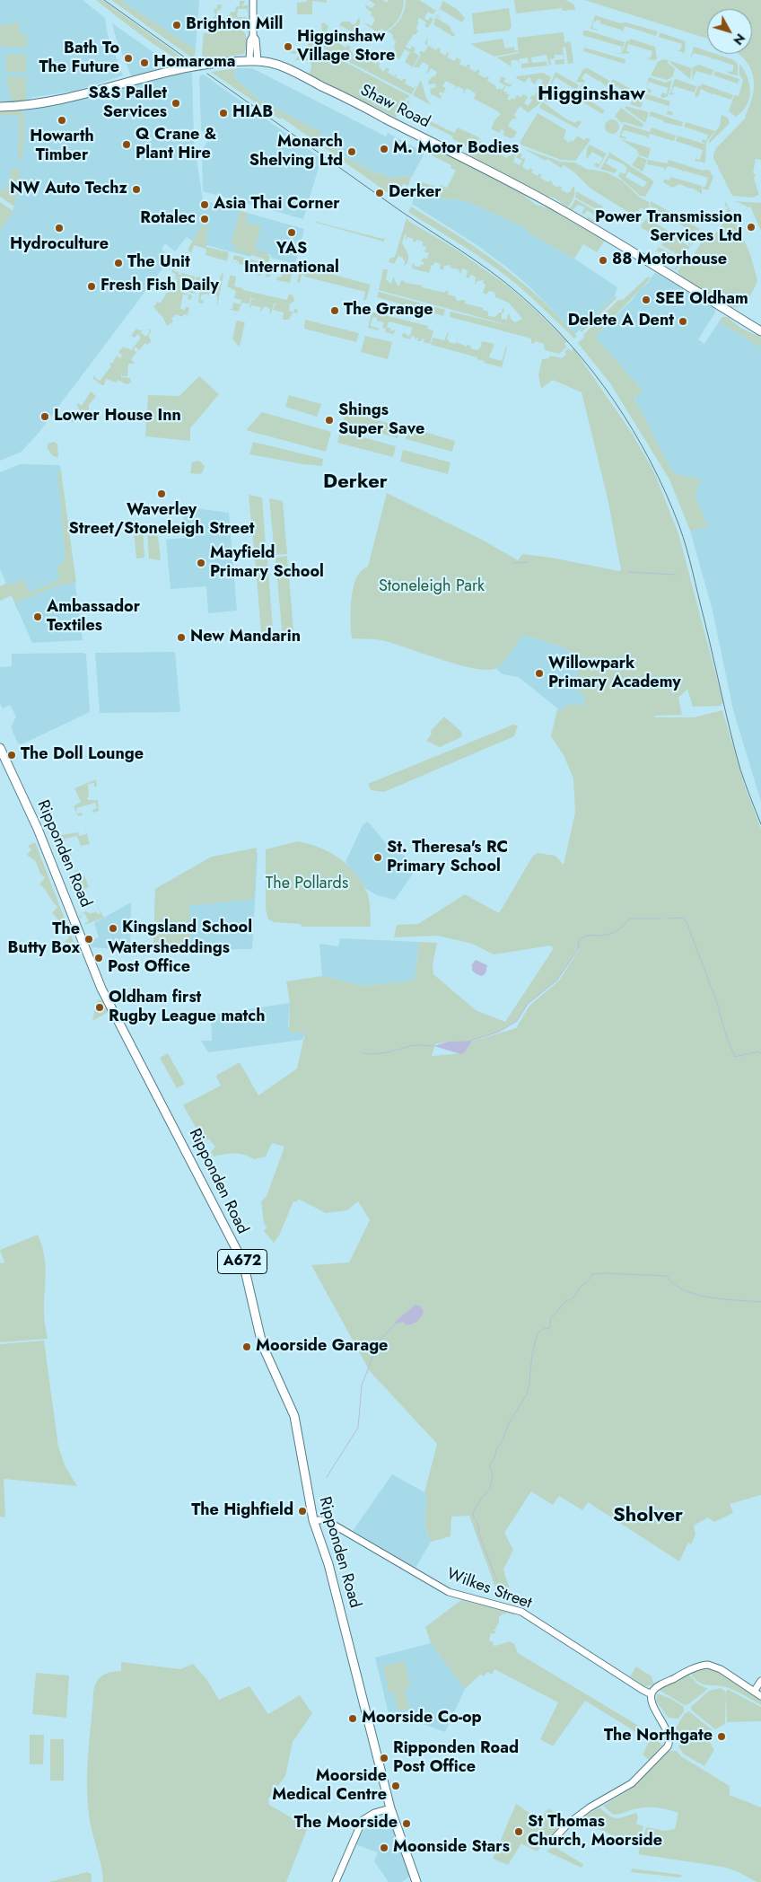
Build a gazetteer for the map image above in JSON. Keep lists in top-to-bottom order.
{
  "streets": {
    "main road": ["Shaw Road", "Ripponden Road", "A672"],
    "street": ["Wilkes Street"]
  },
  "crossings": [
    ["Ripponden Road", "Wilkes Street"]
  ],
  "districts": ["Higginshaw", "Derker", "Sholver"],
  "parks": ["Stoneleigh Park", "The Pollards"],
  "places": [
    "Brighton Mill",
    "Higginshaw Village Store",
    "Bath To The Future",
    "Homaroma",
    "S&S Pallet Services",
    "HIAB",
    "Howarth Timber",
    "Q Crane & Plant Hire",
    "M. Motor Bodies",
    "Monarch Shelving Ltd",
    "NW Auto Techz",
    "Derker",
    "Asia Thai Corner",
    "Rotalec",
    "Power Transmission Services Ltd",
    "Hydroculture",
    "YAS International",
    "88 Motorhouse",
    "The Unit",
    "Fresh Fish Daily",
    "SEE Oldham",
    "The Grange",
    "Delete A Dent",
    "Lower House Inn",
    "Shings Super Save",
    "Waverley Street/Stoneleigh Street",
    "Mayfield Primary School",
    "Ambassador Textiles",
    "New Mandarin",
    "Willowpark Primary Academy",
    "The Doll Lounge",
    "St. Theresa's RC Primary School",
    "Kingsland School",
    "The Butty Box",
    "Watersheddings Post Office",
    "Oldham first Rugby League match",
    "Moorside Garage",
    "The Highfield",
    "Moorside Co-op",
    "The Northgate",
    "Ripponden Road Post Office",
    "Moorside Medical Centre",
    "The Moorside",
    "St Thomas Church, Moorside",
    "Moonside Stars"
  ],
  "north": "bottom right"
}
